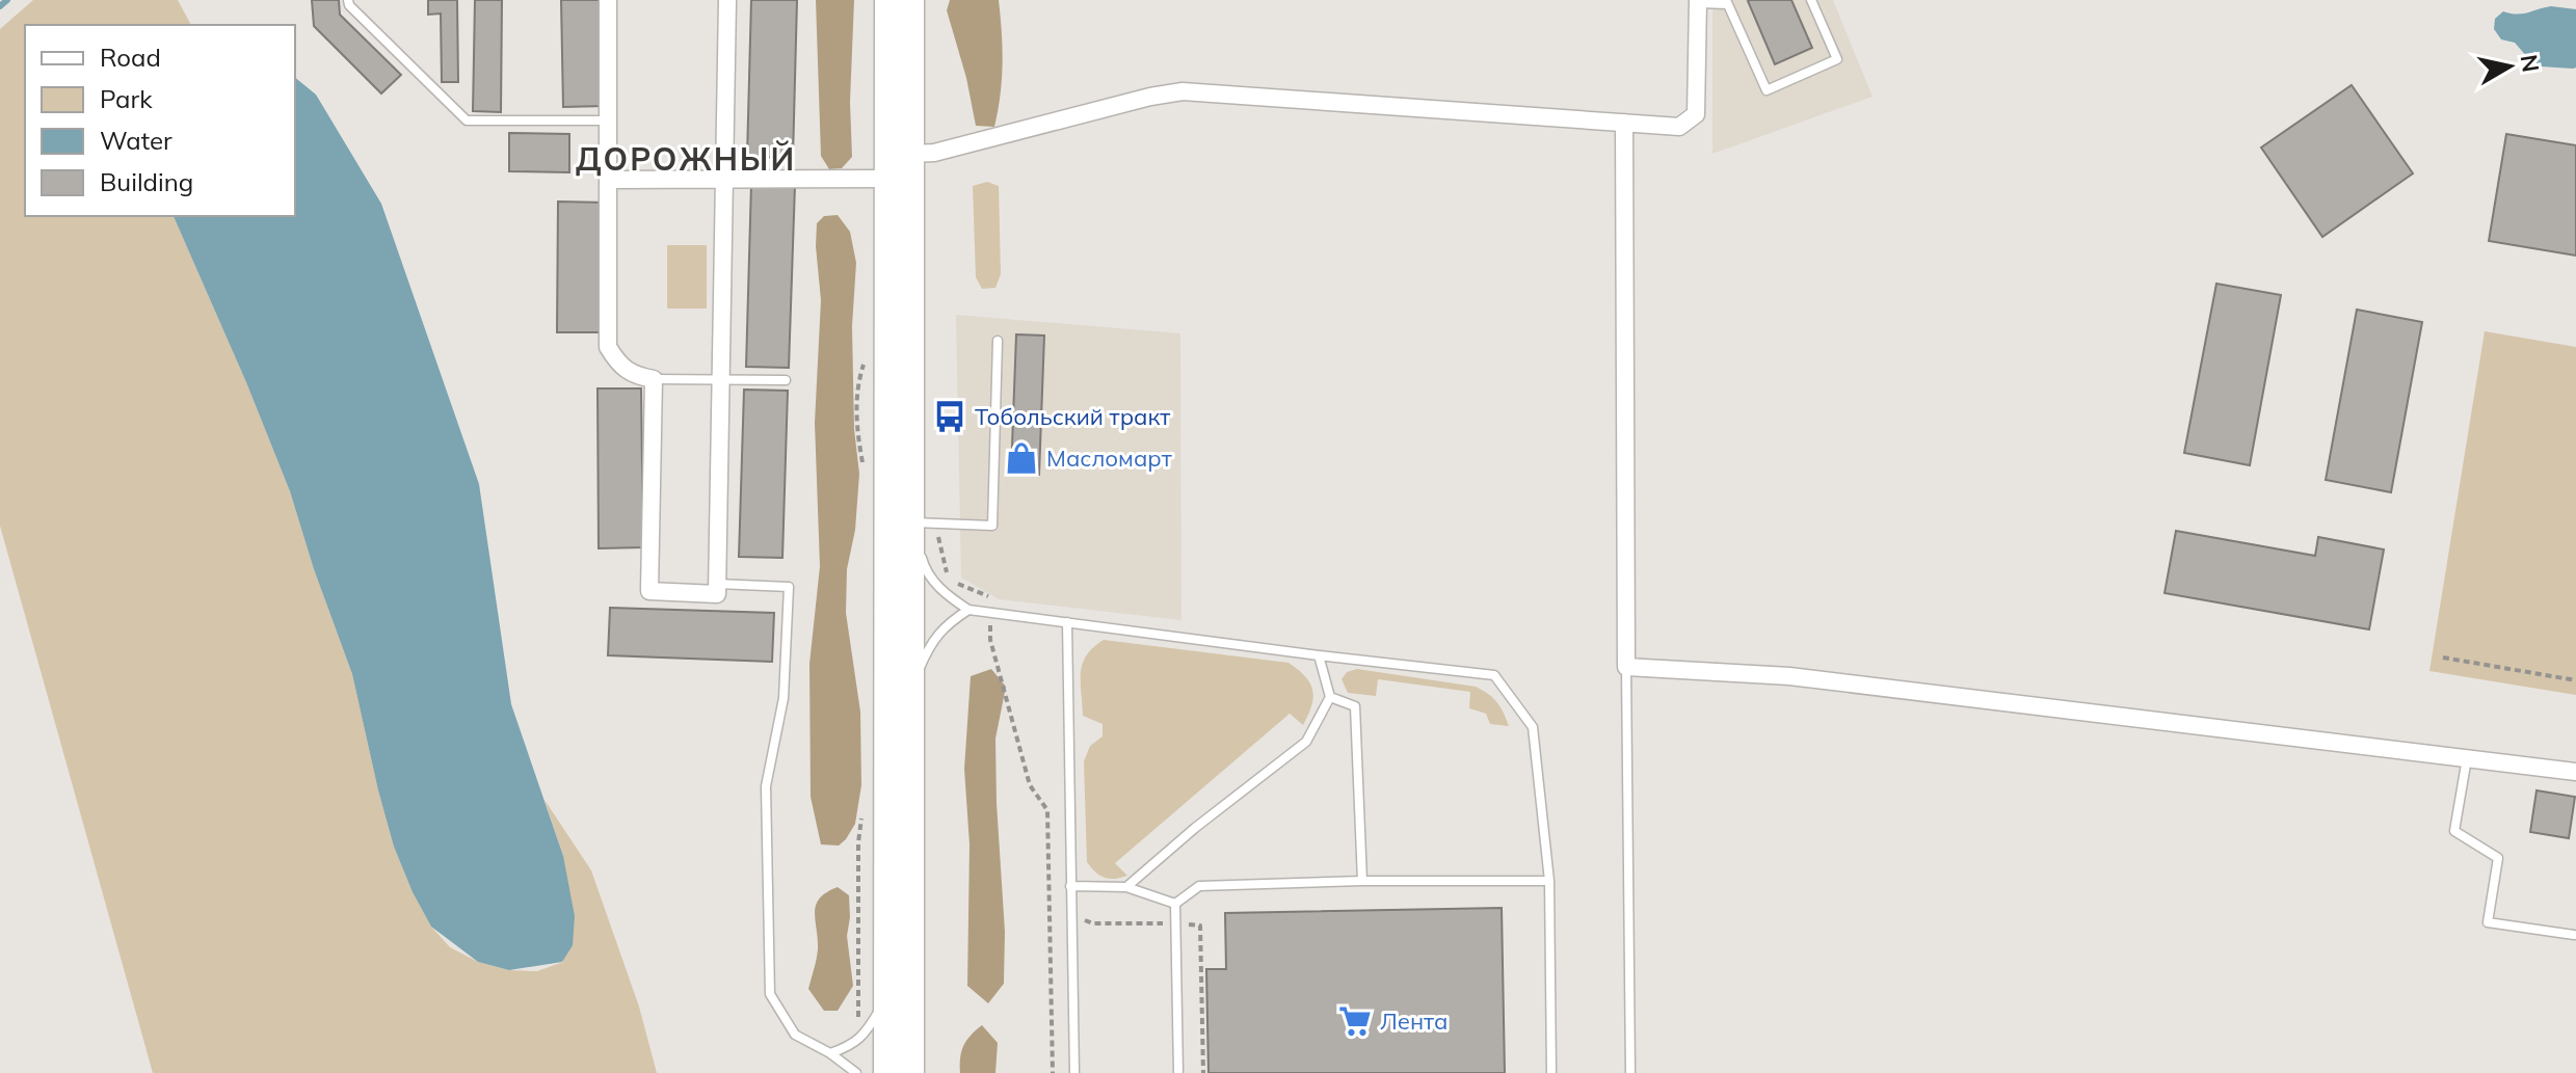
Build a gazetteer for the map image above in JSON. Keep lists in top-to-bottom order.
{
  "districts": ["ДОРОЖНЫЙ"],
  "places": {
    "bus stop": ["Тобольский тракт"],
    "shop": ["Масломарт"],
    "supermarket": ["Лента"]
  },
  "legend": [
    "Road",
    "Park",
    "Water",
    "Building"
  ],
  "north": "right"
}
